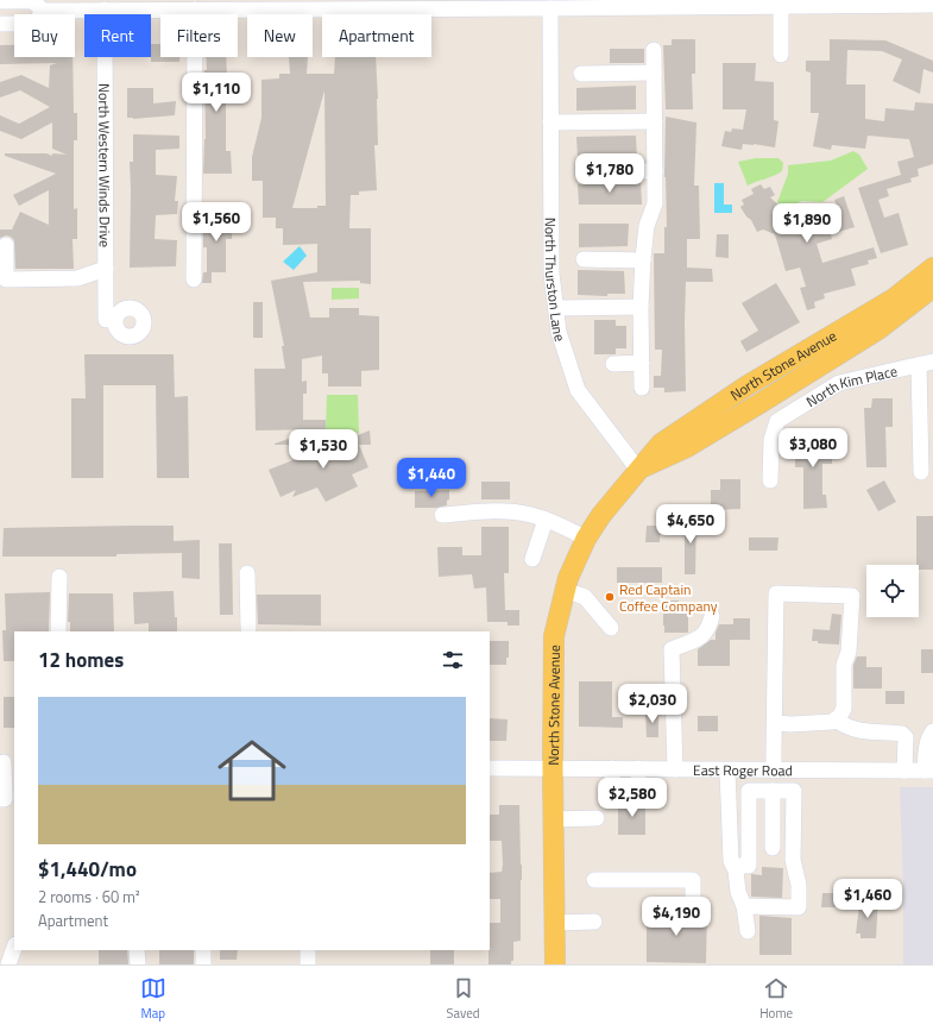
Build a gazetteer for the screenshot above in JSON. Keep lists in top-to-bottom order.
{
  "streets": {
    "main road": ["North Stone Avenue"],
    "street": [
      "North Western Winds Drive",
      "North Thurston Lane",
      "North Kim Place",
      "East Roger Road"
    ]
  },
  "crossings": [
    ["North Thurston Lane", "North Stone Avenue"],
    ["North Stone Avenue", "East Roger Road"]
  ],
  "places": ["Red Captain Coffee Company"],
  "page": {
    "chip": [
      "Buy",
      "Rent",
      "Filters",
      "New",
      "Apartment"
    ],
    "price": [
      "$1,110",
      "$1,780",
      "$1,560",
      "$1,890",
      "$3,080",
      "$1,530",
      "$1,440",
      "$4,650",
      "$2,030",
      "$2,580",
      "$1,460",
      "$4,190"
    ],
    "heading": "12 homes",
    "list": [
      {
        "name": "$1,440/mo",
        "note": "2 rooms · 60 m² · Apartment"
      }
    ],
    "tabs": ["Map", "Saved", "Home"]
  }
}
